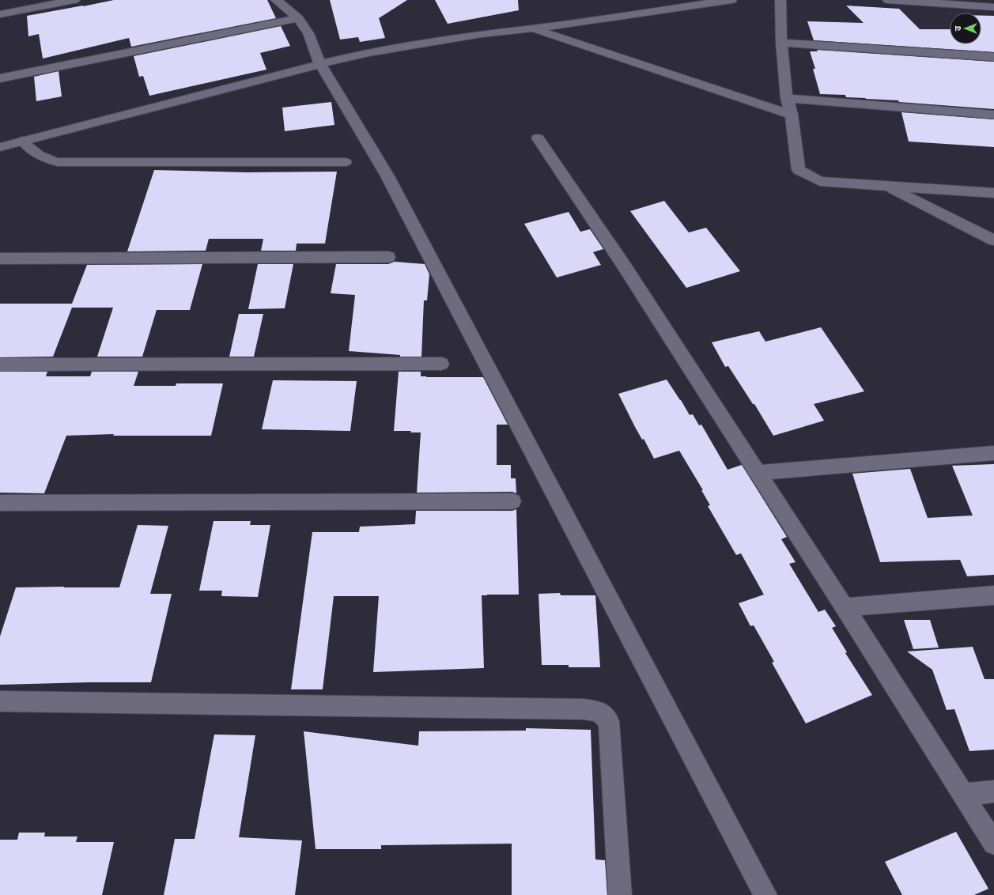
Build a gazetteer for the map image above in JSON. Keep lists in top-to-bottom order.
{
  "north": "left"
}
